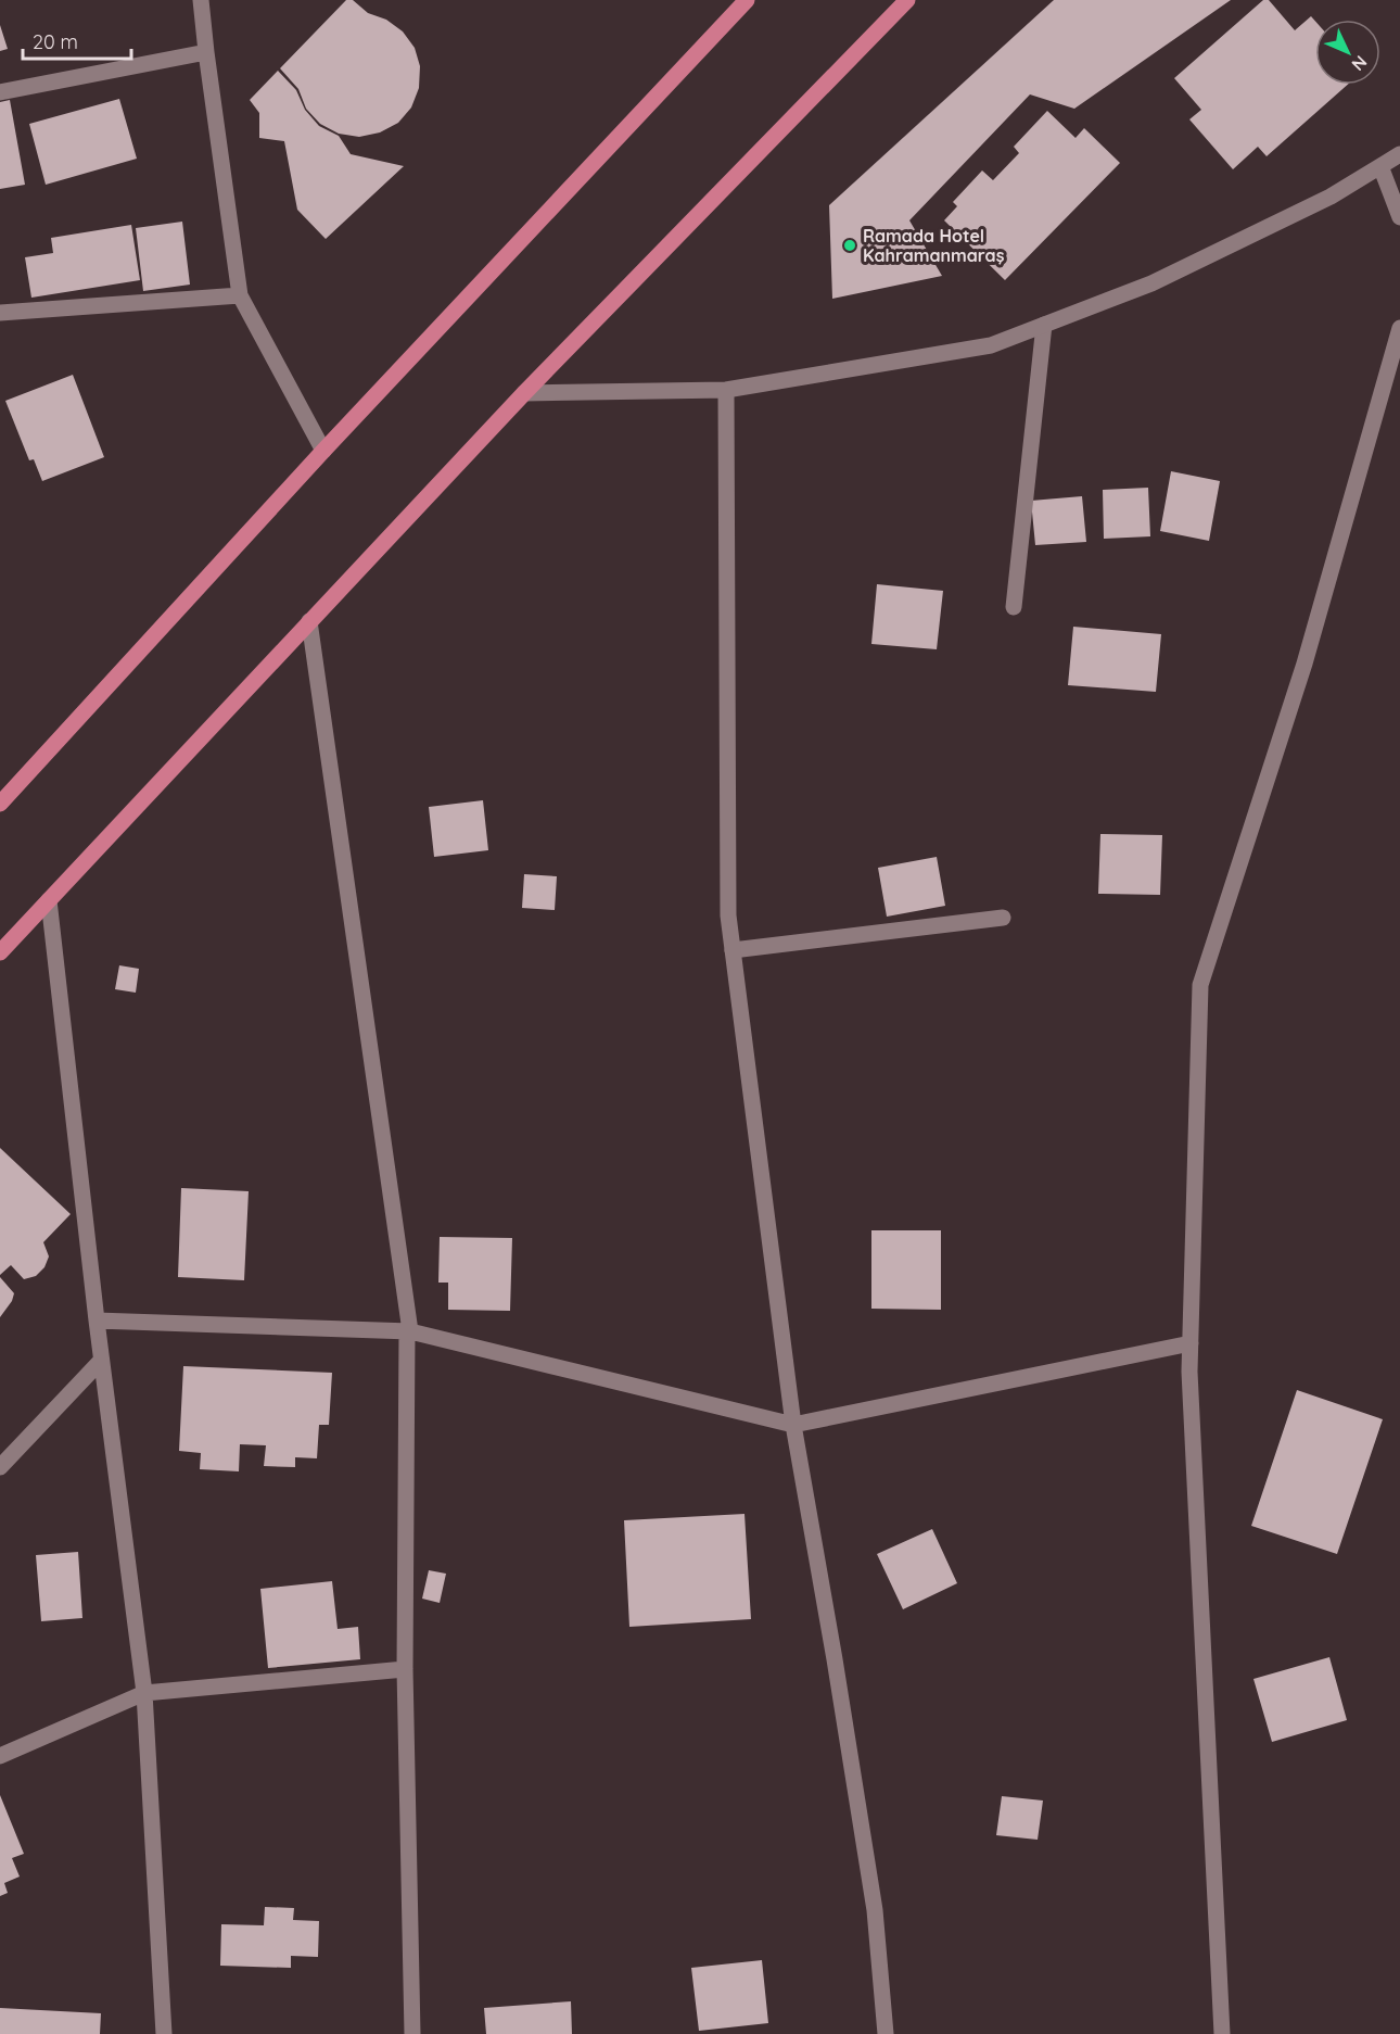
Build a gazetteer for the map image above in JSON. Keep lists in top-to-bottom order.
{
  "places": ["Ramada Hotel Kahramanmaraş"],
  "scale_bar": "20 m",
  "north": "bottom right"
}
